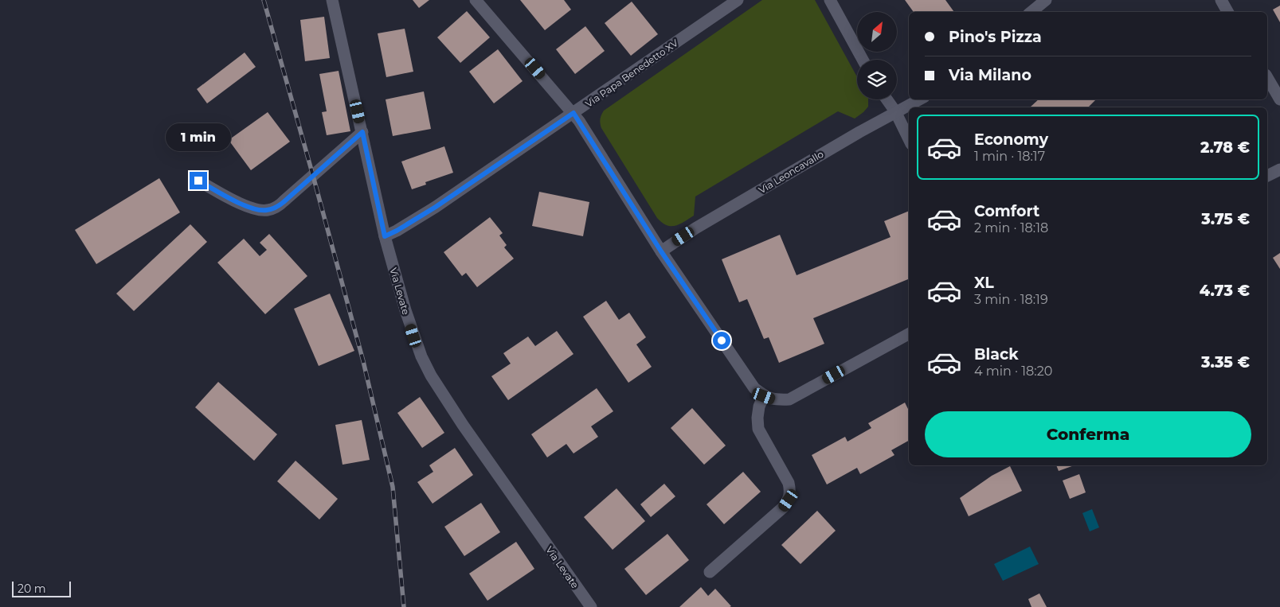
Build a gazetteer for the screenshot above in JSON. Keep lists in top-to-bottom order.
{
  "streets": {
    "street": ["Via Papa Benedetto XV", "Via Leoncavallo", "Via Levate"]
  },
  "crossings": [
    ["Via Papa Benedetto XV", "Via Levate"]
  ],
  "scale_bar": "20 m",
  "north": "top right",
  "page": {
    "banner": ["Pino's Pizza", "Via Milano"],
    "list": [
      {
        "name": "Economy",
        "note": "1 min · 18:17",
        "value": "2.78 €"
      },
      {
        "name": "Comfort",
        "note": "2 min · 18:18",
        "value": "3.75 €"
      },
      {
        "name": "XL",
        "note": "3 min · 18:19",
        "value": "4.73 €"
      },
      {
        "name": "Black",
        "note": "4 min · 18:20",
        "value": "3.35 €"
      }
    ],
    "bubble": "1 min",
    "buttons": "Conferma",
    "scale": "20 m"
  }
}
